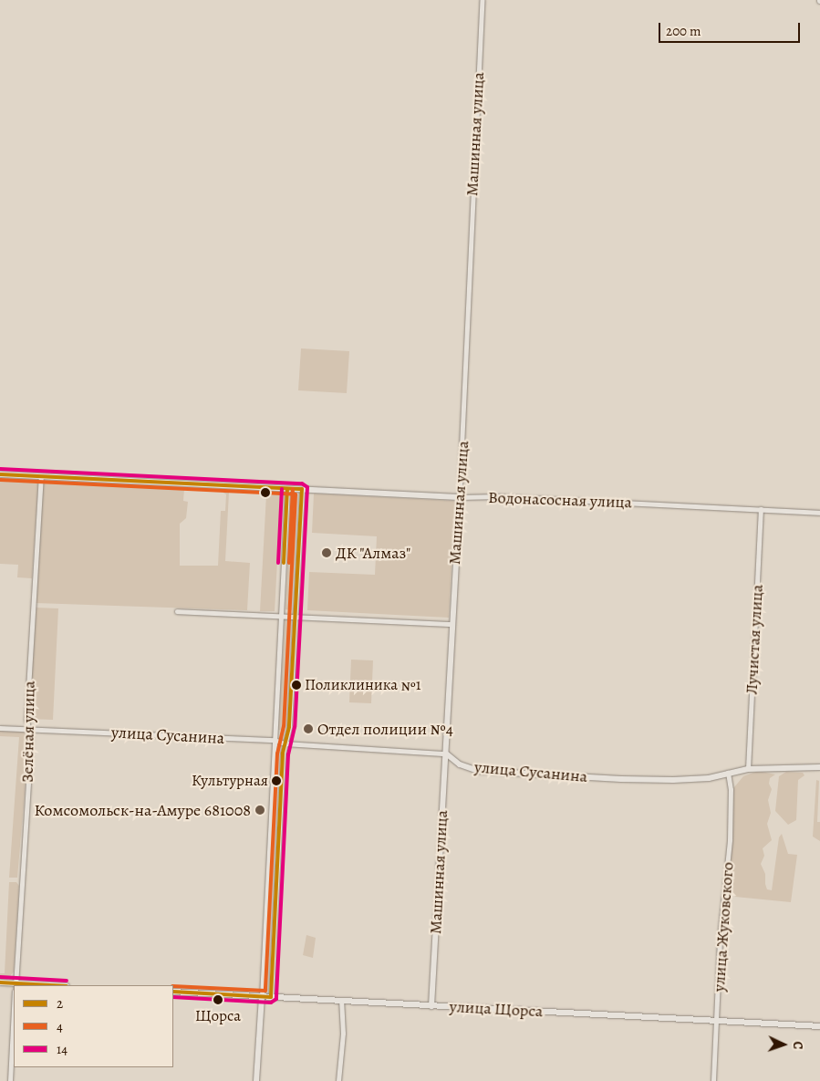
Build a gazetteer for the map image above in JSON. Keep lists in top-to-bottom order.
{
  "streets": {
    "street": [
      "Машинная улица",
      "Водонасосная улица",
      "Лучистая улица",
      "Зелёная улица",
      "улица Сусанина",
      "улица Жуковского",
      "улица Щорса"
    ]
  },
  "crossings": [
    ["Машинная улица", "Водонасосная улица"],
    ["Машинная улица", "улица Сусанина"],
    ["Машинная улица", "улица Щорса"],
    ["Водонасосная улица", "Лучистая улица"],
    ["Водонасосная улица", "Зелёная улица"],
    ["Лучистая улица", "улица Сусанина"],
    ["Зелёная улица", "улица Сусанина"],
    ["улица Сусанина", "улица Жуковского"],
    ["улица Жуковского", "улица Щорса"]
  ],
  "places": [
    "ДК \"Алмаз\"",
    "Поликлиника №1",
    "Отдел полиции №4",
    "Культурная",
    "Комсомольск-на-Амуре 681008",
    "Щорса"
  ],
  "lines": ["transit line 14", "transit line 2", "transit line 4"],
  "legend": ["2", "4", "14"],
  "scale_bar": "200 m",
  "north": "right"
}
